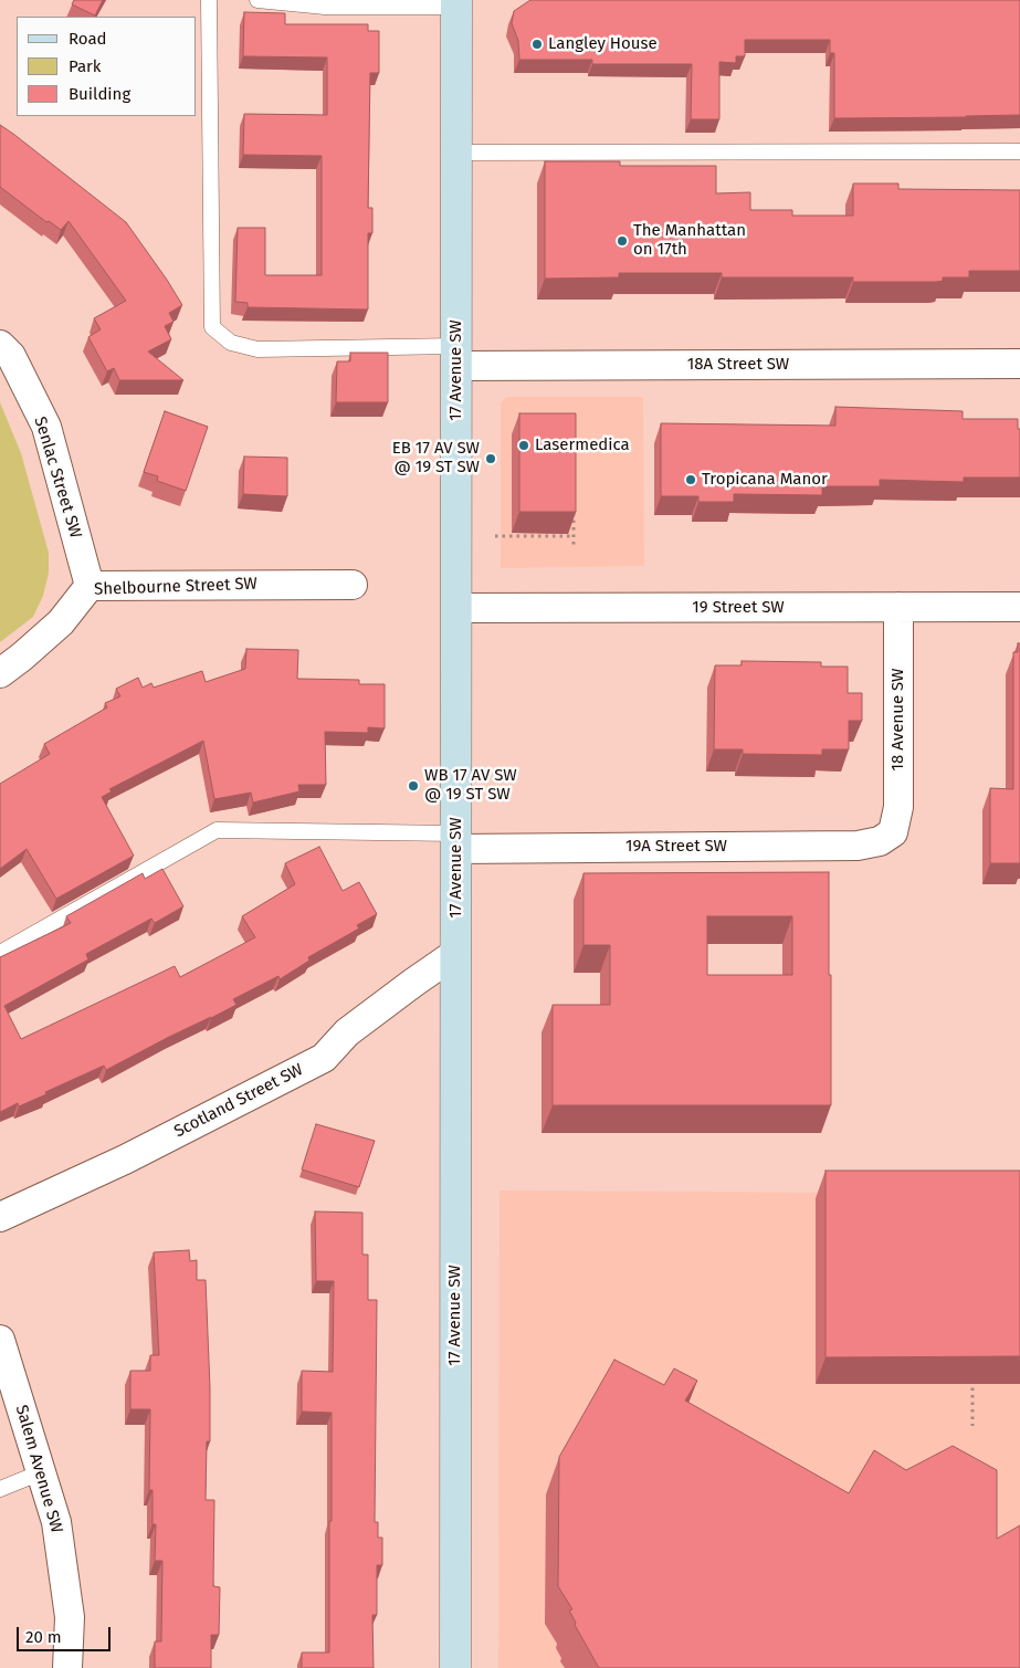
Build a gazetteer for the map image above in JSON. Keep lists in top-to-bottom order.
{
  "streets": {
    "main road": ["17 Avenue SW"],
    "street": [
      "18A Street SW",
      "Senlac Street SW",
      "Shelbourne Street SW",
      "19 Street SW",
      "18 Avenue SW",
      "19A Street SW",
      "Scotland Street SW",
      "Salem Avenue SW"
    ]
  },
  "crossings": [
    ["18A Street SW", "17 Avenue SW"],
    ["17 Avenue SW", "19 Street SW"],
    ["17 Avenue SW", "19A Street SW"],
    ["17 Avenue SW", "Scotland Street SW"],
    ["Senlac Street SW", "Shelbourne Street SW"],
    ["19 Street SW", "18 Avenue SW"],
    ["18 Avenue SW", "19A Street SW"]
  ],
  "places": [
    "Langley House",
    "The Manhattan on 17th",
    "Lasermedica",
    "EB 17 AV SW @ 19 ST SW",
    "Tropicana Manor",
    "WB 17 AV SW @ 19 ST SW"
  ],
  "legend": ["Road", "Park", "Building"],
  "scale_bar": "20 m"
}
